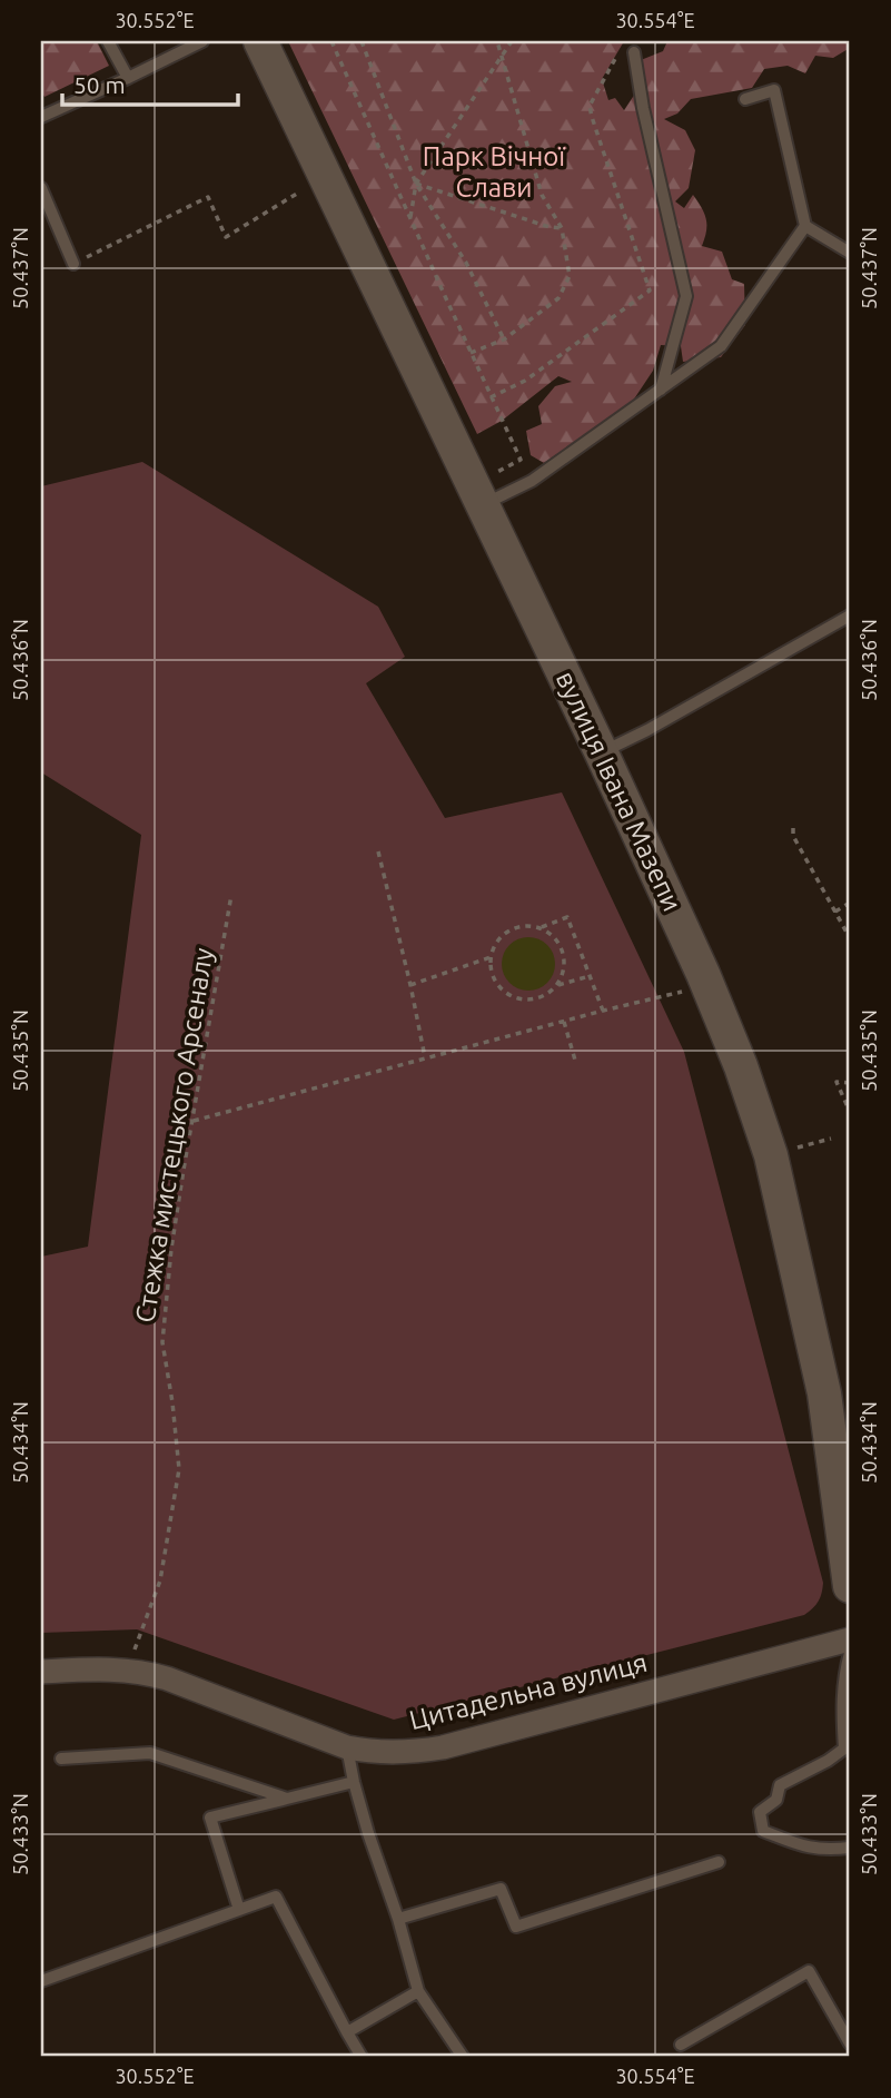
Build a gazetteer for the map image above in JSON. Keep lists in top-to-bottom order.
{
  "streets": {
    "main road": ["вулиця Івана Мазепи"],
    "street": ["Цитадельна вулиця"],
    "path": ["Стежка мистецького Арсеналу"]
  },
  "parks": ["Парк Вічної Слави"],
  "scale_bar": "50 m",
  "coordinates": [
    "30.552°E",
    "30.554°E",
    "50.437°N",
    "50.436°N",
    "50.435°N",
    "50.434°N",
    "50.433°N"
  ]
}
